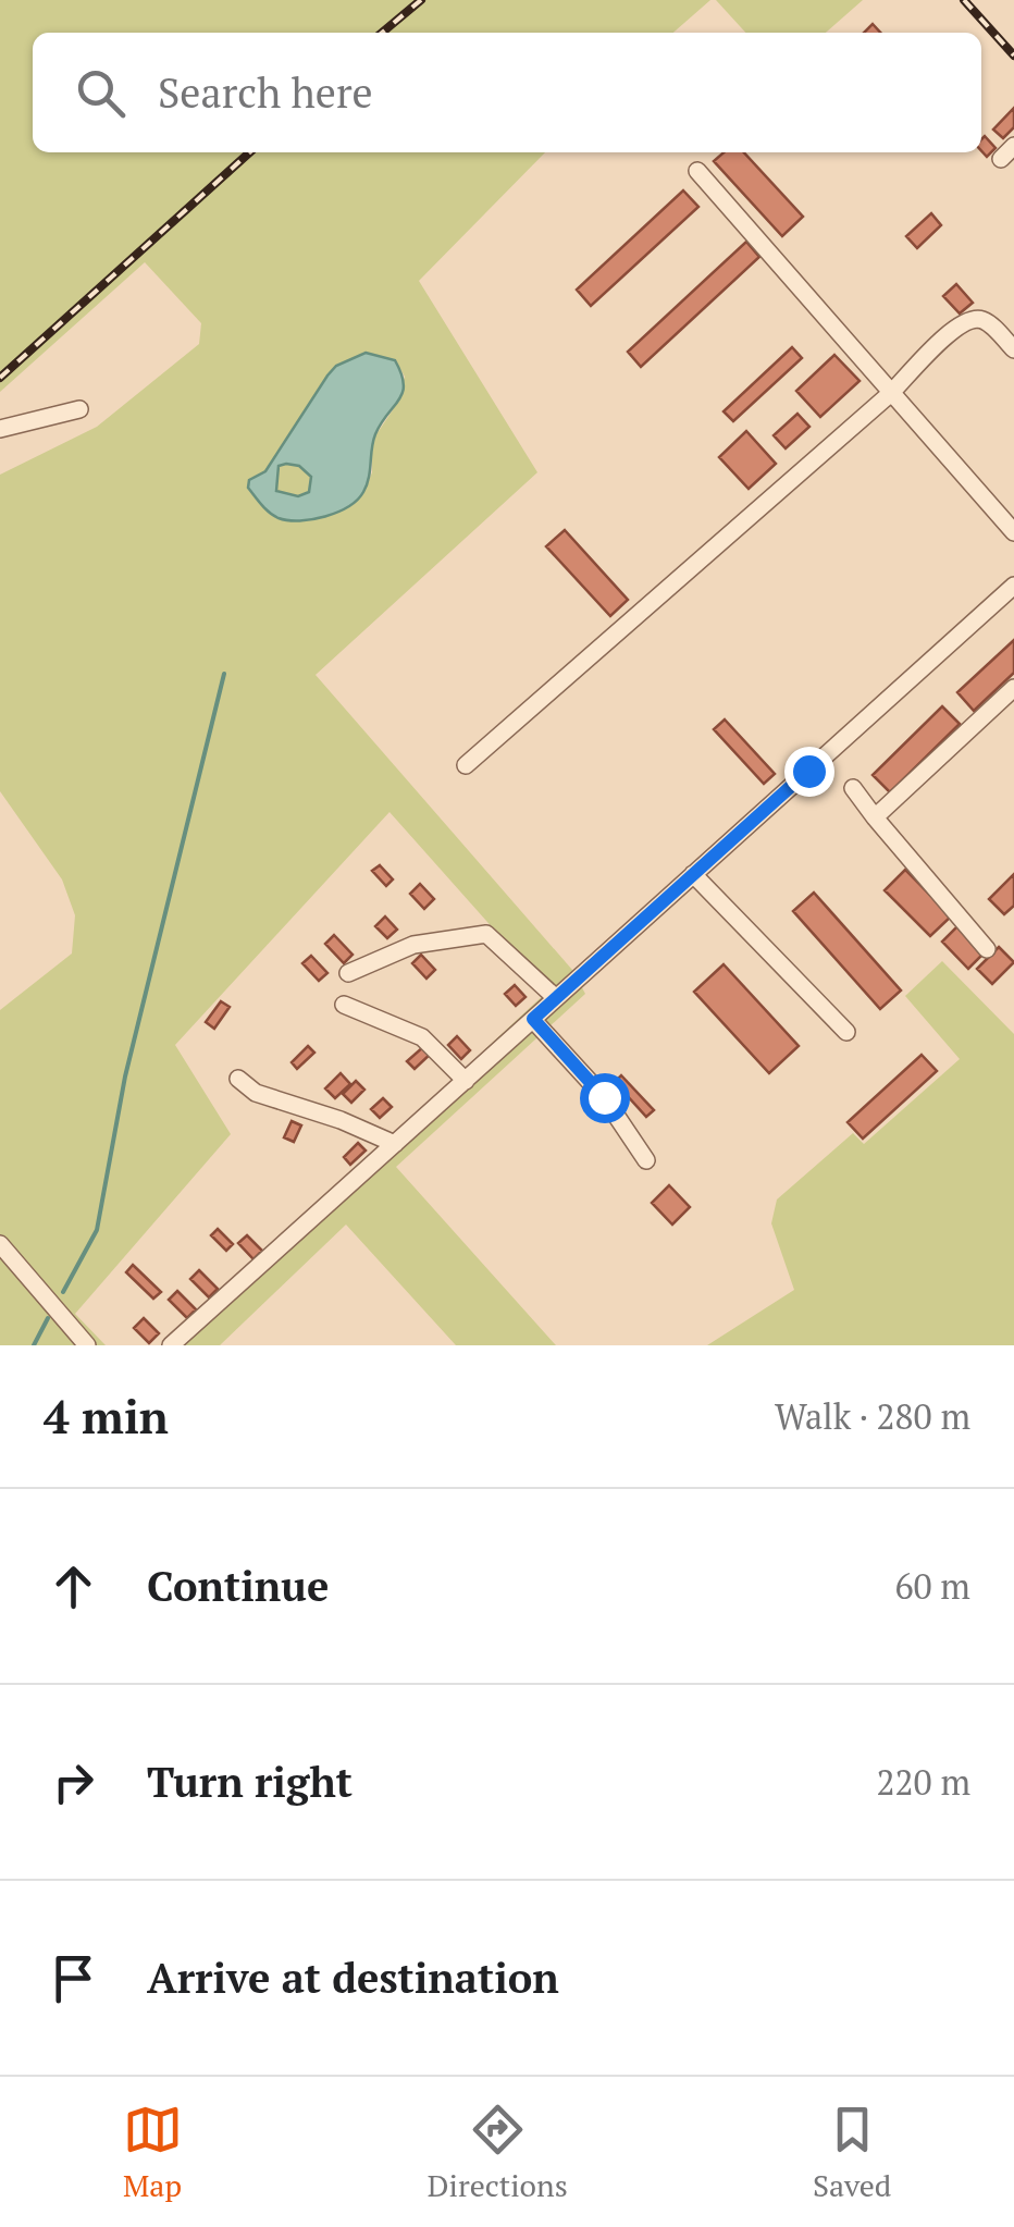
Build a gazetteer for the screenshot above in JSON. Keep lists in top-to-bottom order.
{
  "page": {
    "search": "Search here",
    "heading": ["4 min", "Walk · 280 m"],
    "list": [
      ["Continue", "60 m"],
      ["Turn right", "220 m"],
      "Arrive at destination"
    ],
    "nav": ["Map", "Directions", "Saved"]
  }
}
